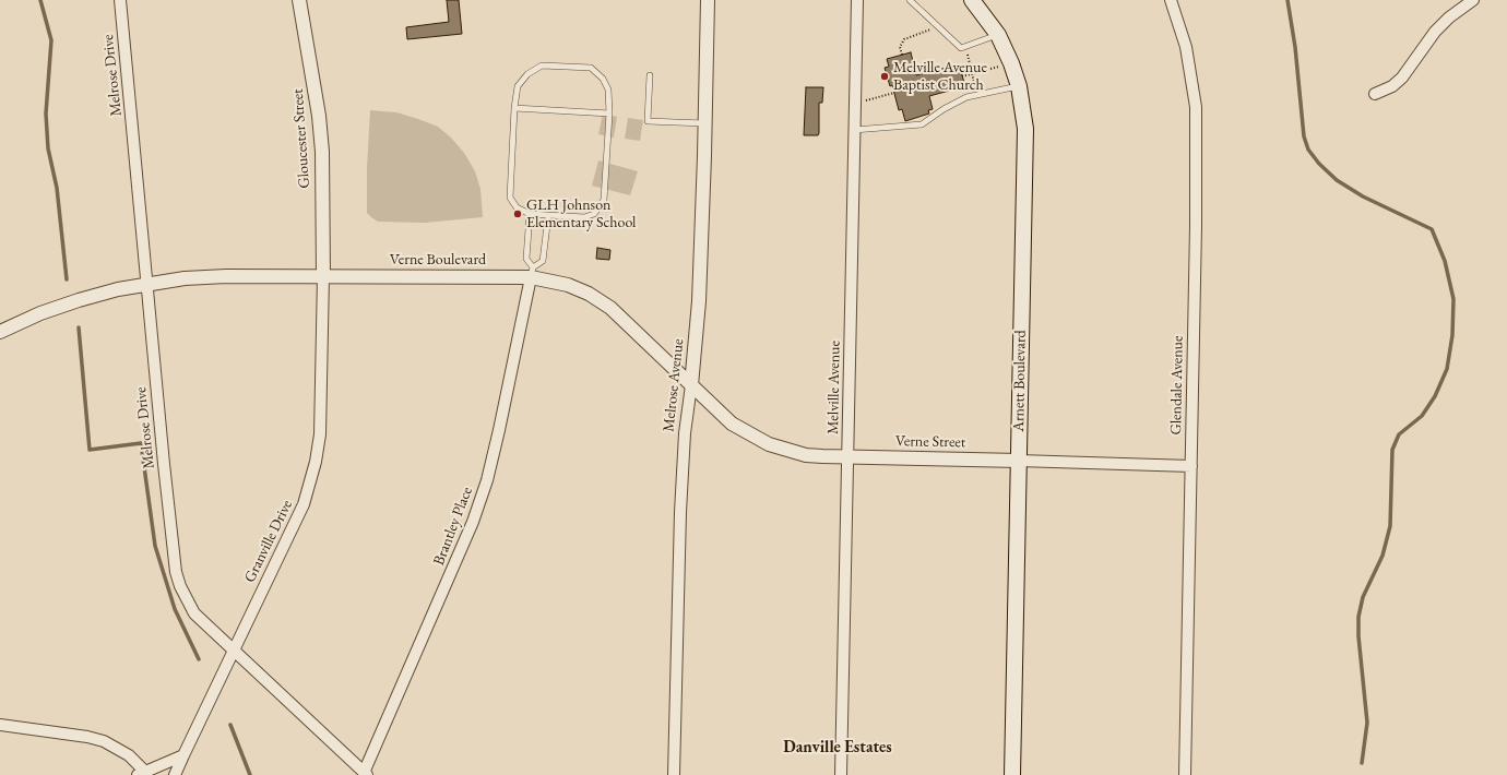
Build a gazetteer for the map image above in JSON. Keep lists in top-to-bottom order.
{
  "streets": {
    "main road": ["Arnett Boulevard"],
    "street": [
      "Melrose Drive",
      "Gloucester Street",
      "Verne Boulevard",
      "Melrose Avenue",
      "Glendale Avenue",
      "Melville Avenue",
      "Verne Street",
      "Brantley Place",
      "Granville Drive"
    ]
  },
  "crossings": [
    ["Melrose Drive", "Verne Boulevard"],
    ["Melrose Drive", "Brantley Place"],
    ["Melrose Drive", "Granville Drive"],
    ["Gloucester Street", "Verne Boulevard"],
    ["Gloucester Street", "Granville Drive"],
    ["Verne Boulevard", "Melrose Avenue"],
    ["Verne Boulevard", "Verne Street"],
    ["Verne Boulevard", "Brantley Place"],
    ["Verne Boulevard", "Granville Drive"],
    ["Arnett Boulevard", "Verne Street"],
    ["Melrose Avenue", "Verne Street"],
    ["Glendale Avenue", "Verne Street"],
    ["Melville Avenue", "Verne Street"]
  ],
  "districts": ["Danville Estates"],
  "places": ["Melville Avenue Baptist Church", "GLH Johnson Elementary School"]
}
